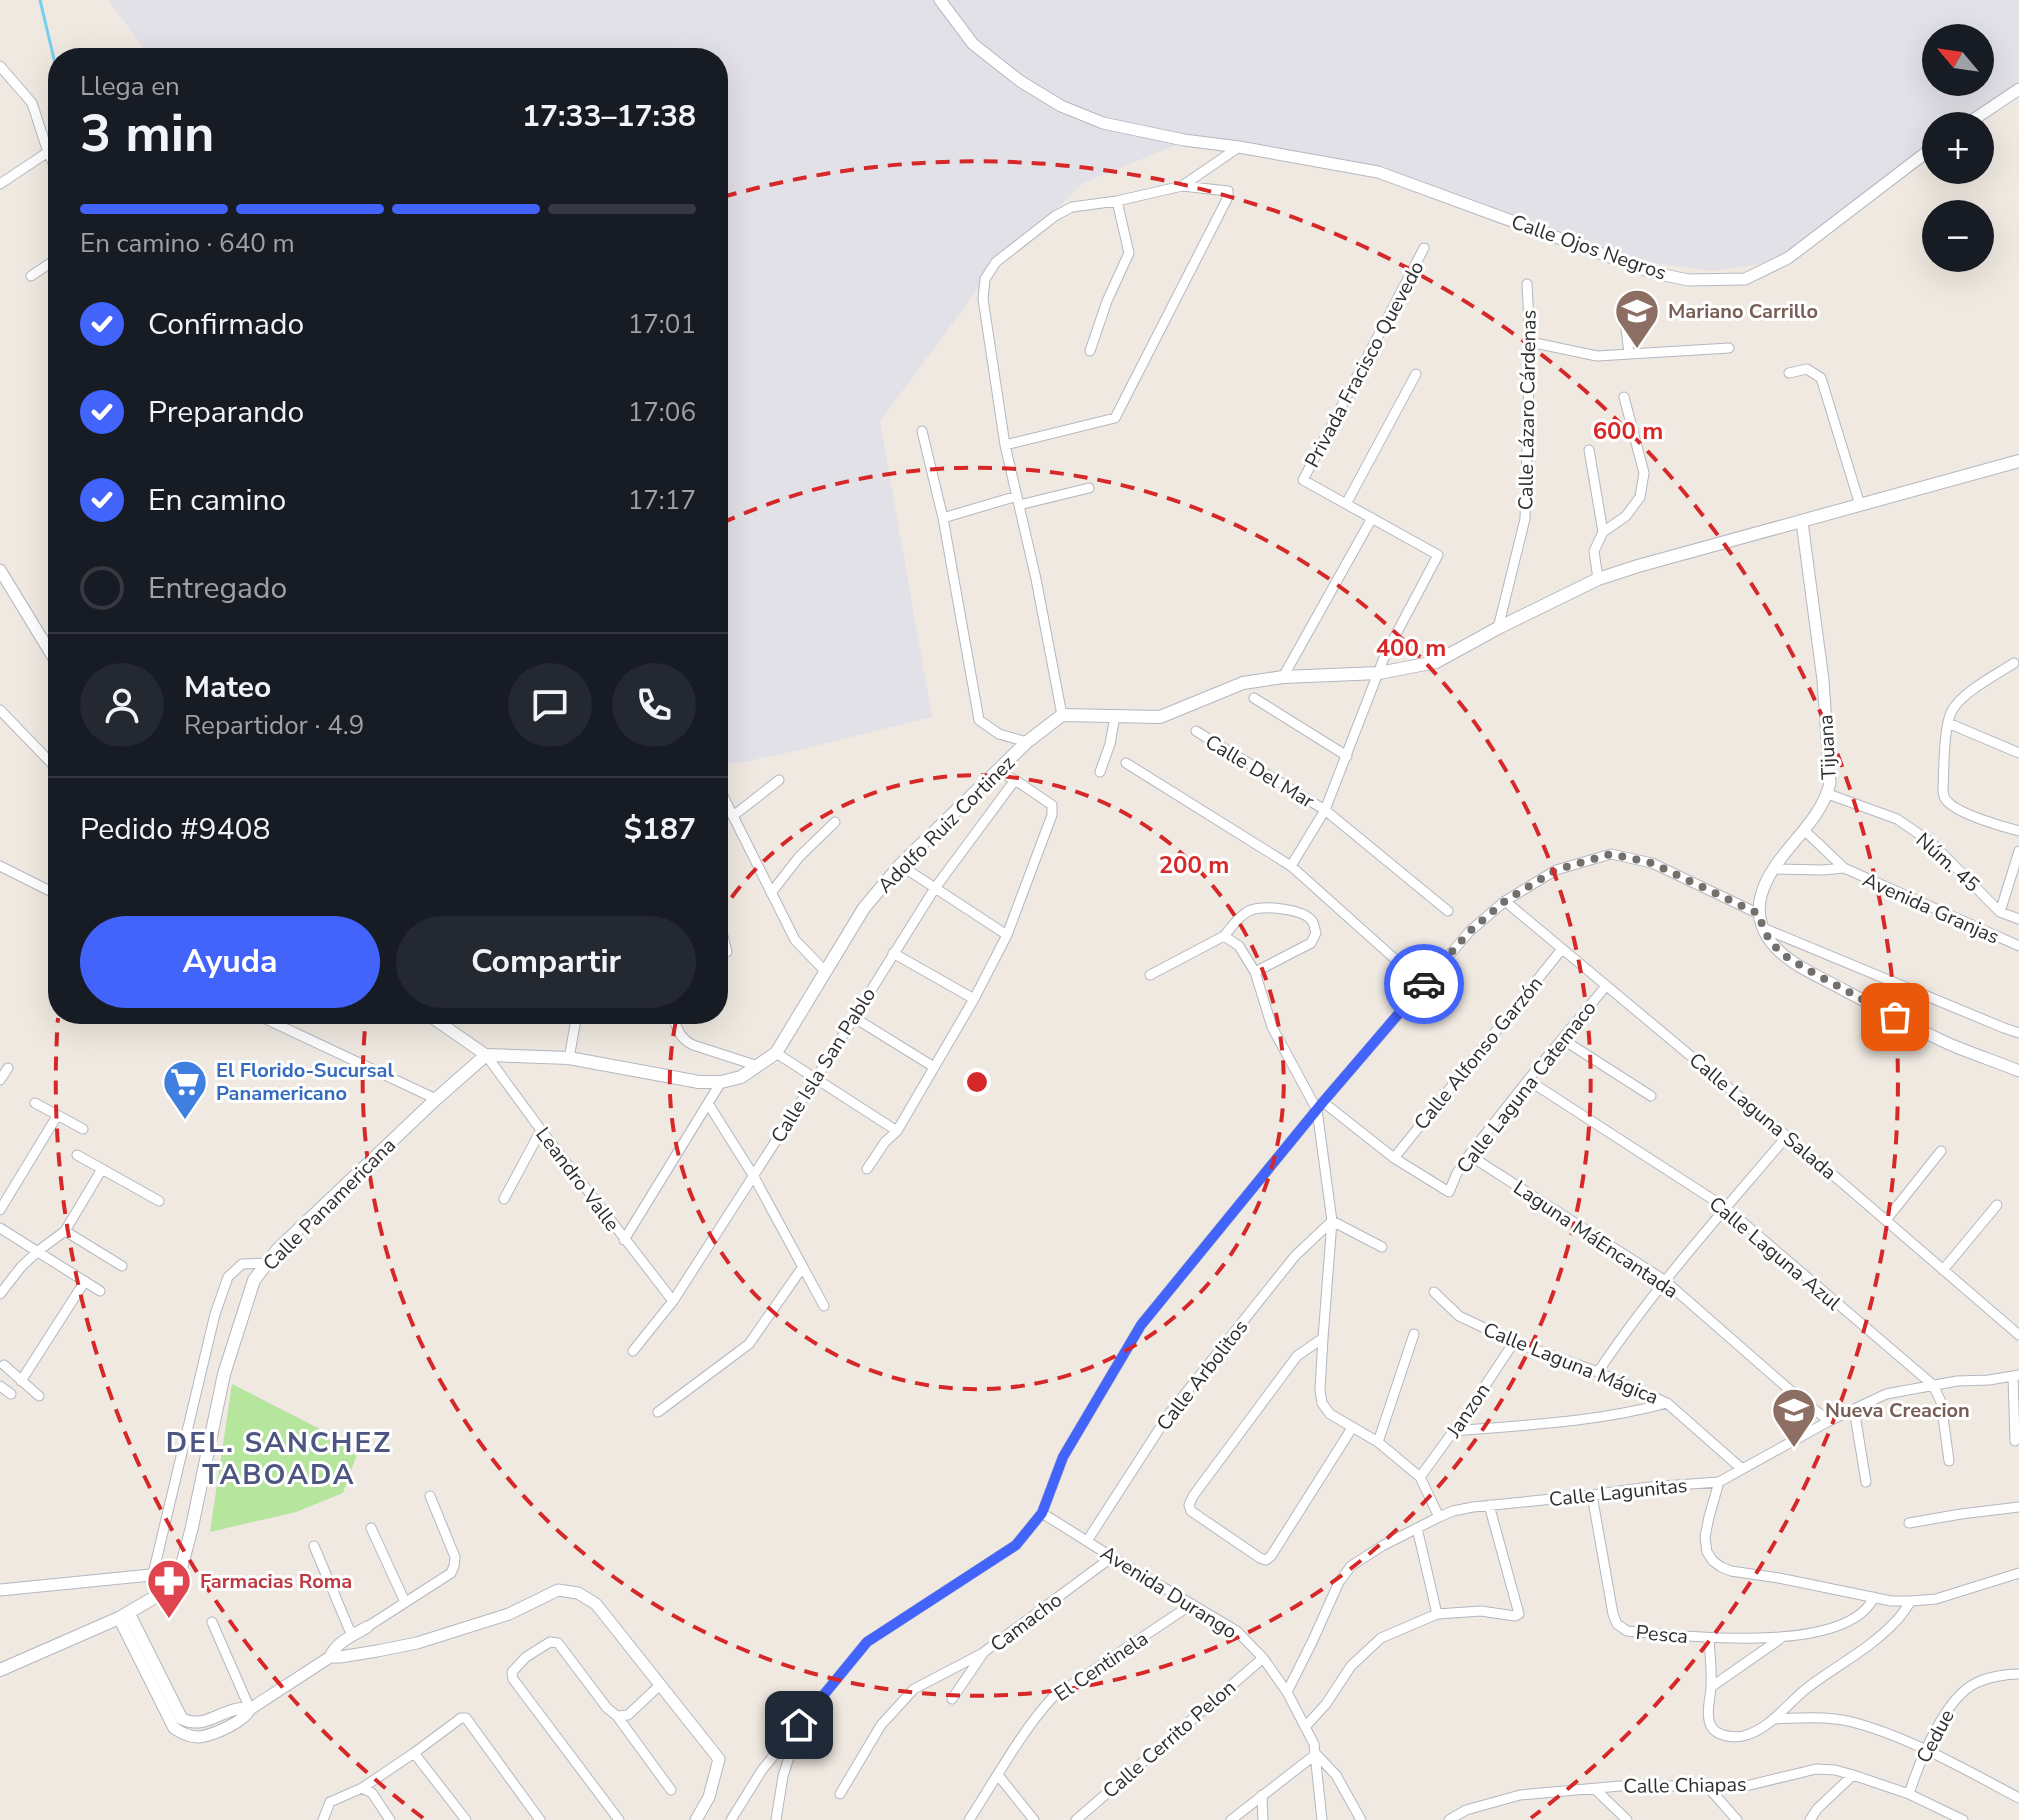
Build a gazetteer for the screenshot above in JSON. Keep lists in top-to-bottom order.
{
  "streets": {
    "main road": ["Adolfo Ruiz Cortinez", "Calle Panamericana"],
    "street": [
      "Calle Ojos Negros",
      "Privada Fracisco Quevedo",
      "Calle Lázaro Cárdenas",
      "Tijuana",
      "Calle Del Mar",
      "Núm. 45",
      "Avenida Granjas",
      "Calle Alfonso Garzón",
      "Calle Isla San Pablo",
      "Calle Laguna Catemaco",
      "Calle Laguna Salada",
      "Leandro Valle",
      "Laguna MáEncantada",
      "Calle Laguna Azul",
      "Calle Laguna Mágica",
      "Calle Arbolitos",
      "Janzon",
      "Calle Lagunitas",
      "Avenida Durango",
      "Camacho",
      "Pesca",
      "El Centinela",
      "Cedue",
      "Calle Cerrito Pelon",
      "Calle Chiapas"
    ]
  },
  "crossings": [
    ["Tijuana", "Núm. 45"],
    ["Tijuana", "Avenida Granjas"],
    ["Adolfo Ruiz Cortinez", "Leandro Valle"],
    ["Adolfo Ruiz Cortinez", "Calle Panamericana"],
    ["Calle Alfonso Garzón", "Calle Laguna Catemaco"],
    ["Calle Alfonso Garzón", "Calle Laguna Salada"],
    ["Calle Isla San Pablo", "Leandro Valle"],
    ["Calle Laguna Catemaco", "Calle Laguna Salada"],
    ["Calle Laguna Catemaco", "Laguna MáEncantada"],
    ["Calle Laguna Catemaco", "Calle Laguna Azul"],
    ["Leandro Valle", "Calle Panamericana"],
    ["Laguna MáEncantada", "Calle Lagunitas"],
    ["Calle Laguna Azul", "Calle Lagunitas"],
    ["Calle Laguna Mágica", "Janzon"],
    ["Calle Laguna Mágica", "Calle Lagunitas"],
    ["Calle Arbolitos", "Avenida Durango"],
    ["Calle Lagunitas", "Avenida Durango"],
    ["Calle Lagunitas", "Pesca"],
    ["Avenida Durango", "Camacho"],
    ["Avenida Durango", "El Centinela"],
    ["Avenida Durango", "Calle Cerrito Pelon"],
    ["Cedue", "Calle Chiapas"]
  ],
  "districts": ["DEL. SANCHEZ TABOADA"],
  "places": {
    "school or university": ["Mariano Carrillo", "Nueva Creacion"],
    "supermarket": ["El Florido-Sucursal Panamericano"],
    "pharmacy": ["Farmacias Roma"]
  },
  "north": "top left",
  "page": {
    "map_buttons": ["+", "−"],
    "heading": ["3 min", "Llega en", "17:33–17:38"],
    "panel": [
      "Mateo",
      "Repartidor · 4.9",
      "Pedido #9408",
      "$187"
    ],
    "bar": "En camino · 640 m",
    "list": [
      ["Confirmado", "17:01"],
      ["Preparando", "17:06"],
      ["En camino", "17:17"],
      "Entregado"
    ],
    "buttons": ["Ayuda", "Compartir"]
  },
  "rings": ["600 m", "400 m", "200 m"]
}
